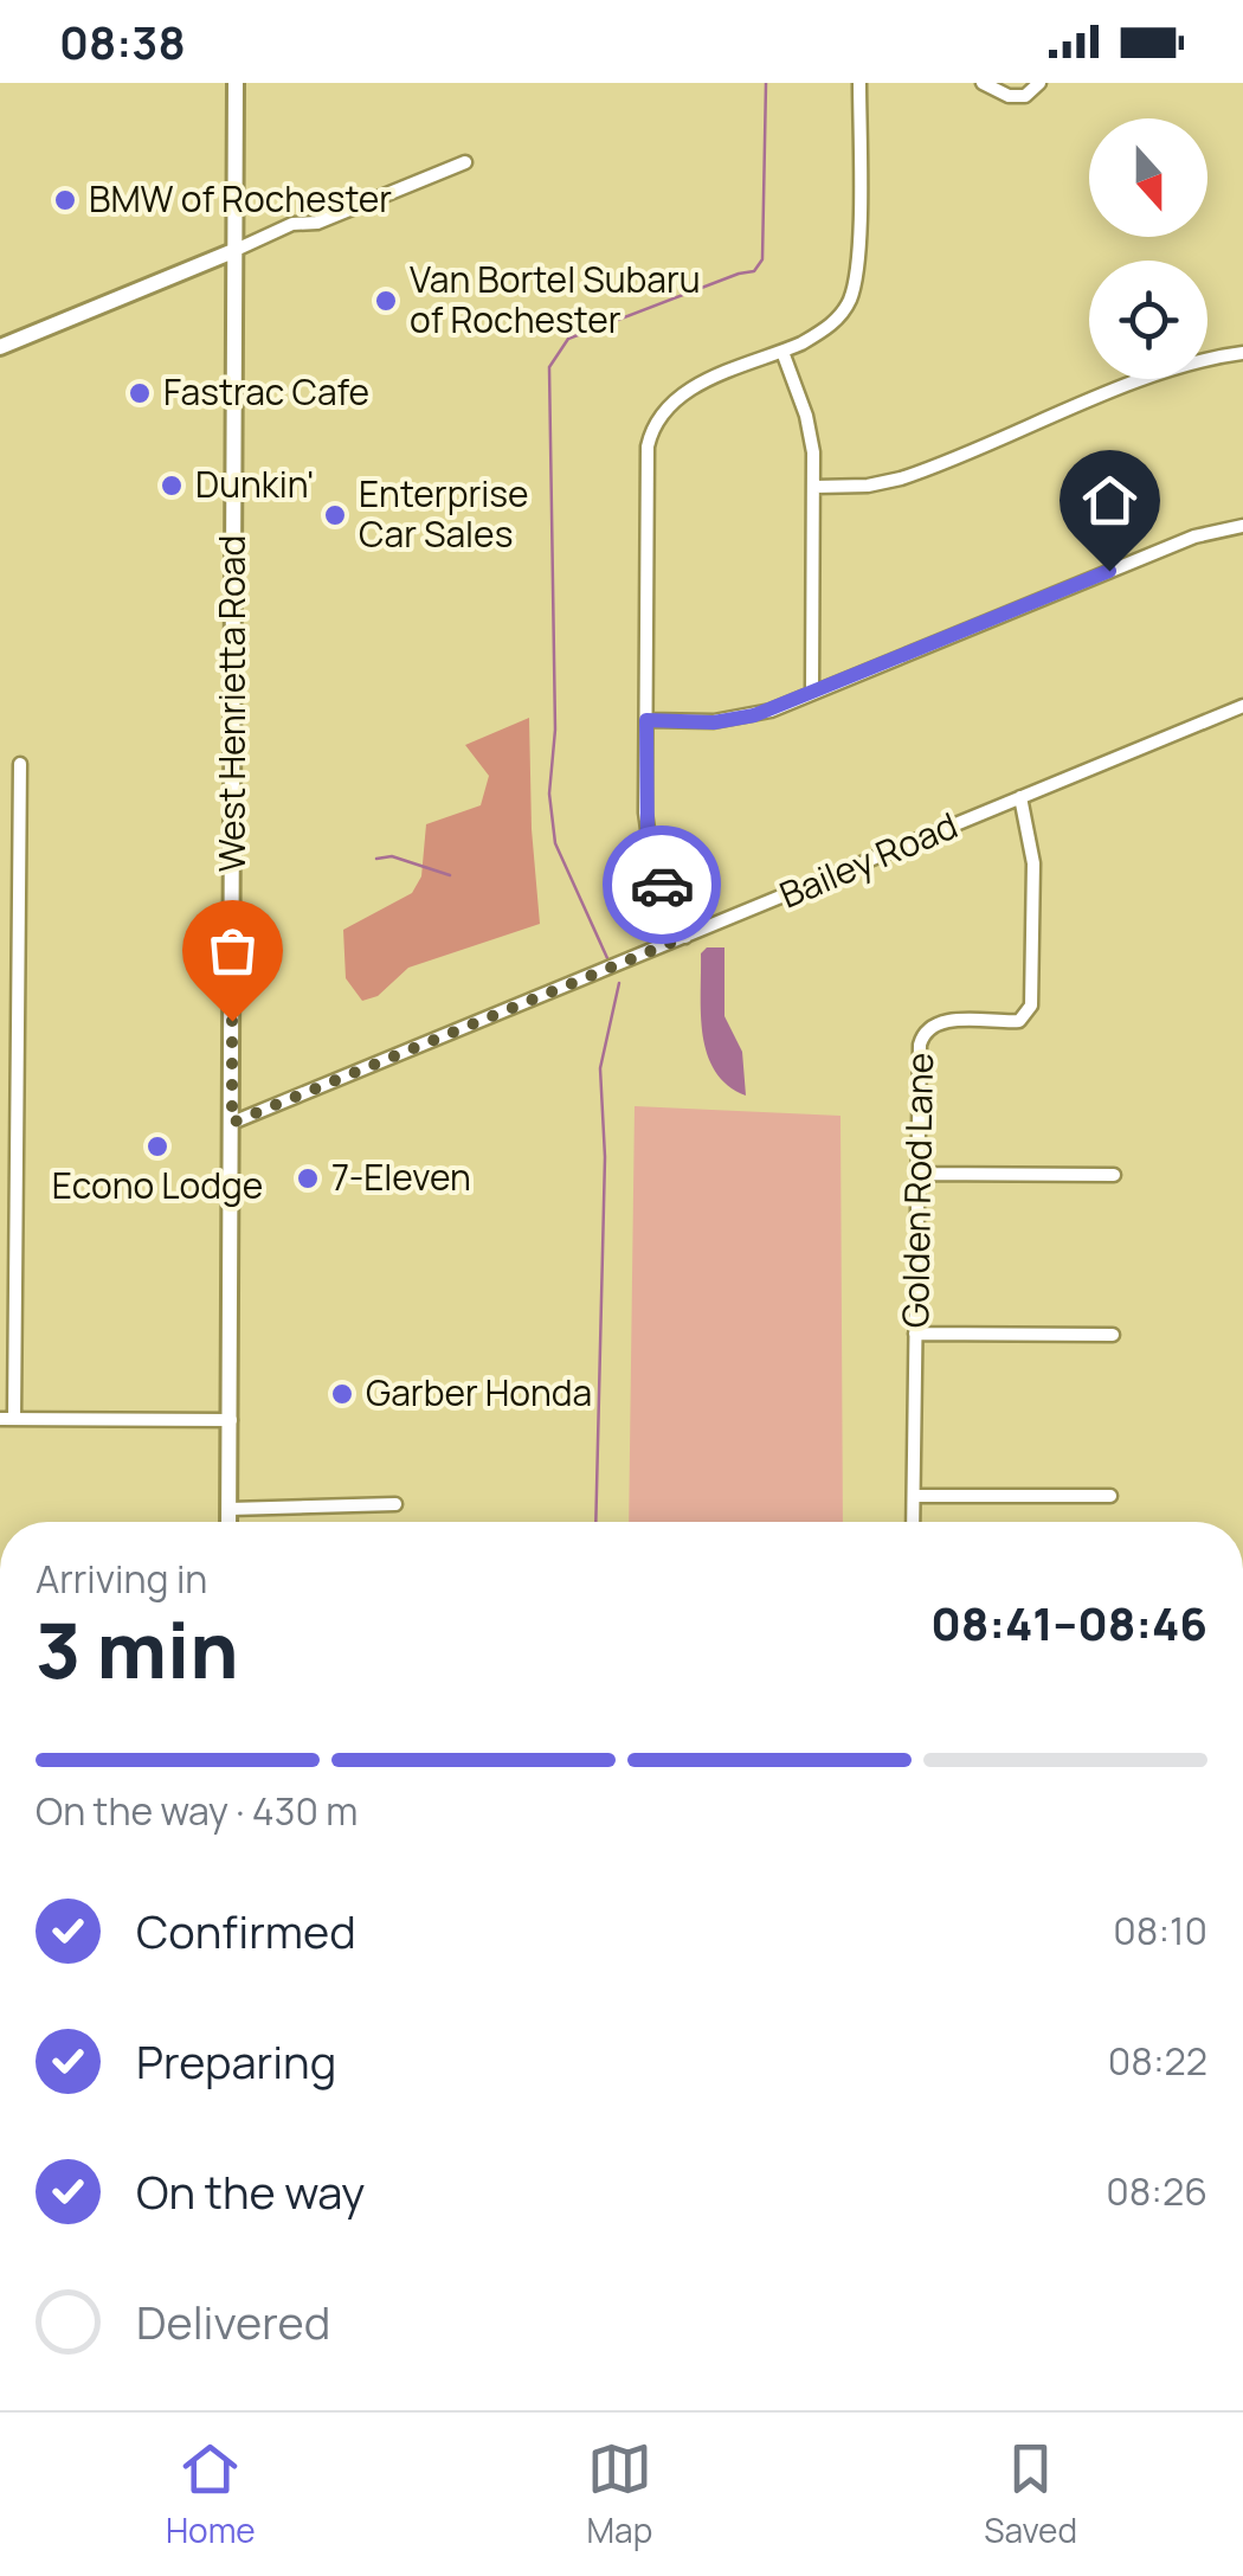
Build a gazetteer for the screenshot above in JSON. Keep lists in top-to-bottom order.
{
  "streets": {
    "main road": ["West Henrietta Road"],
    "street": ["Bailey Road", "Golden Rod Lane"]
  },
  "crossings": [
    ["West Henrietta Road", "Bailey Road"],
    ["Bailey Road", "Golden Rod Lane"]
  ],
  "places": [
    "BMW of Rochester",
    "Van Bortel Subaru of Rochester",
    "Fastrac Cafe",
    "Dunkin'",
    "Enterprise Car Sales",
    "Econo Lodge",
    "7-Eleven",
    "Garber Honda"
  ],
  "north": "bottom",
  "page": {
    "status": "08:38",
    "heading": ["3 min", "Arriving in", "08:41–08:46"],
    "bar": "On the way · 430 m",
    "list": [
      ["Confirmed", "08:10"],
      ["Preparing", "08:22"],
      ["On the way", "08:26"],
      "Delivered"
    ],
    "tabs": ["Home", "Map", "Saved"]
  }
}
